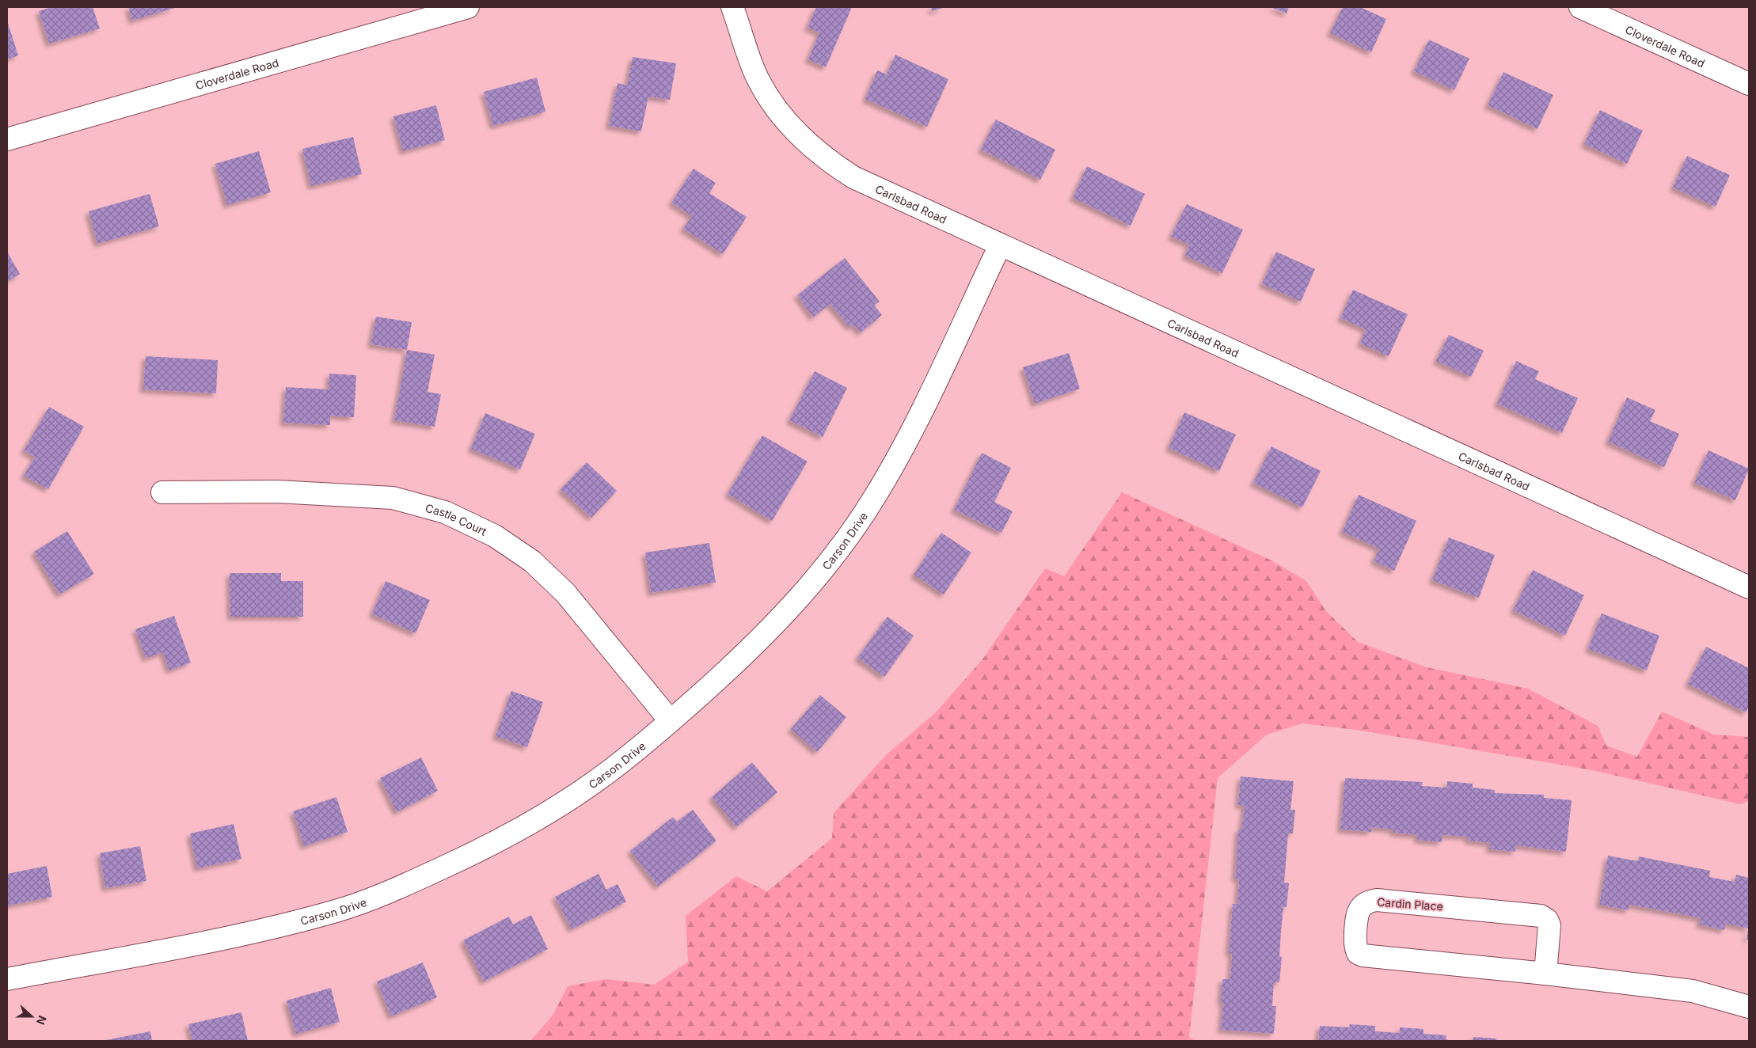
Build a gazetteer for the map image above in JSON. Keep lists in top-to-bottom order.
{
  "streets": {
    "street": [
      "Cloverdale Road",
      "Carlsbad Road",
      "Castle Court",
      "Carson Drive",
      "Cardin Place"
    ]
  },
  "crossings": [
    ["Carlsbad Road", "Carson Drive"],
    ["Castle Court", "Carson Drive"]
  ],
  "north": "right"
}
